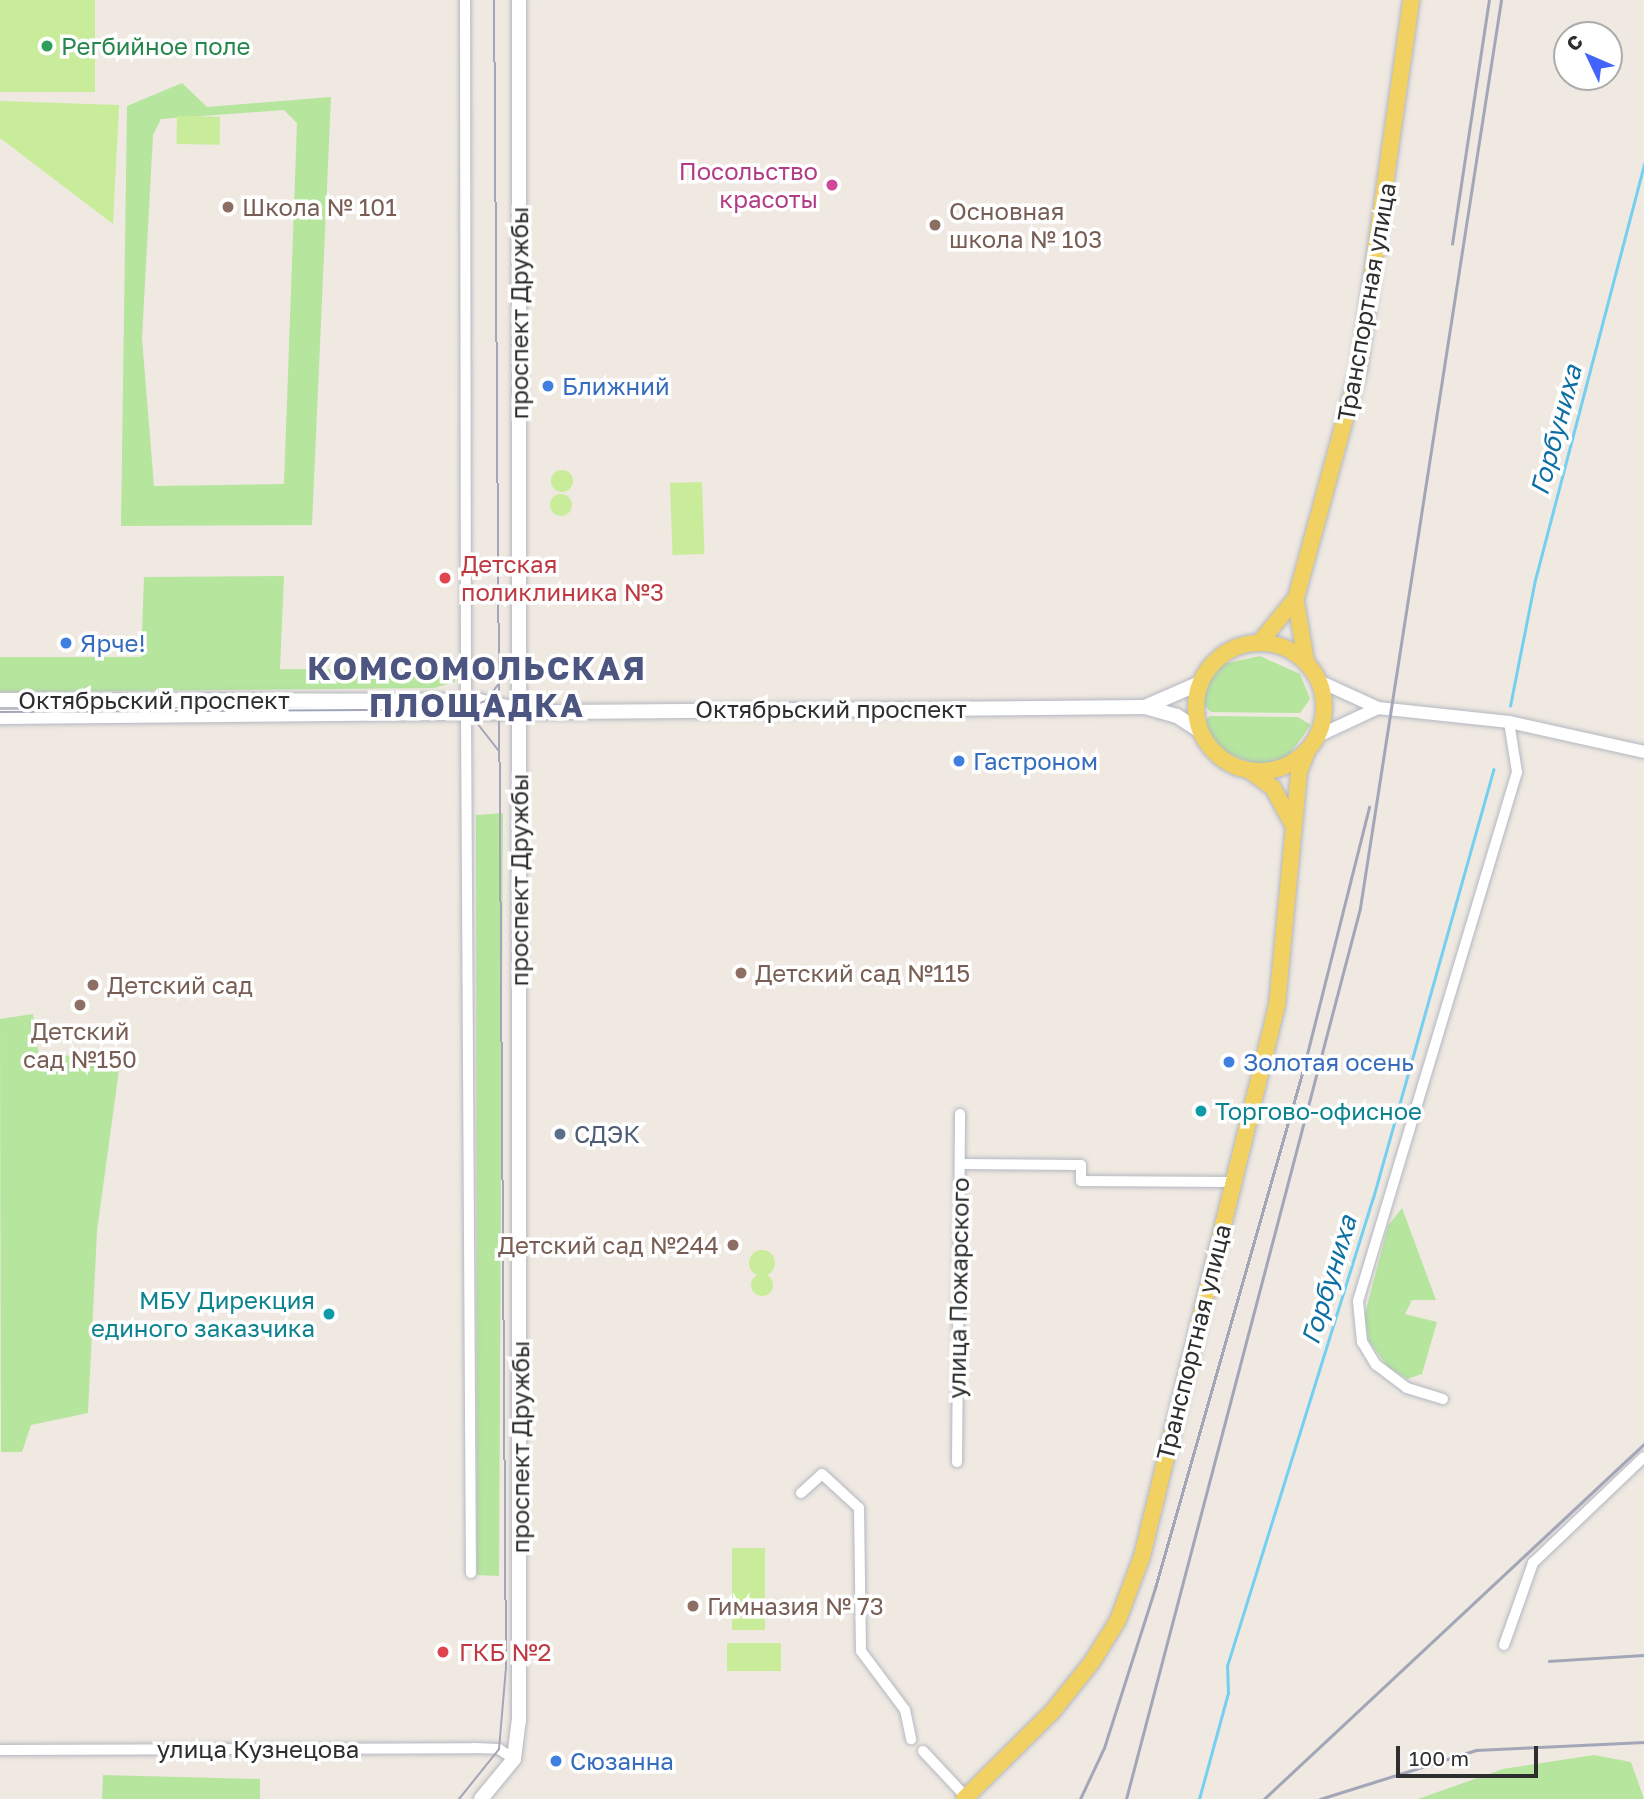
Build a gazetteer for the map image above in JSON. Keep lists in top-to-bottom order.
{
  "streets": {
    "main road": ["Транспортная улица", "проспект Дружбы", "Октябрьский проспект"],
    "street": ["улица Пожарского", "улица Кузнецова"]
  },
  "crossings": [
    ["Транспортная улица", "Октябрьский проспект"],
    ["проспект Дружбы", "Октябрьский проспект"],
    ["проспект Дружбы", "улица Кузнецова"]
  ],
  "districts": ["КОМСОМОЛЬСКАЯ ПЛОЩАДКА"],
  "water": ["Горбуниха"],
  "places": [
    "Регбийное поле",
    "Посольство красоты",
    "Школа № 101",
    "Основная школа № 103",
    "Ближний",
    "Детская поликлиника №3",
    "Ярче!",
    "Гастроном",
    "Детский сад №115",
    "Детский сад",
    "Детский сад №150",
    "Золотая осень",
    "Торгово-офисное",
    "СДЭК",
    "Детский сад №244",
    "МБУ Дирекция единого заказчика",
    "Гимназия № 73",
    "ГКБ №2",
    "Сюзанна"
  ],
  "scale_bar": "100 m",
  "north": "top left"
}
